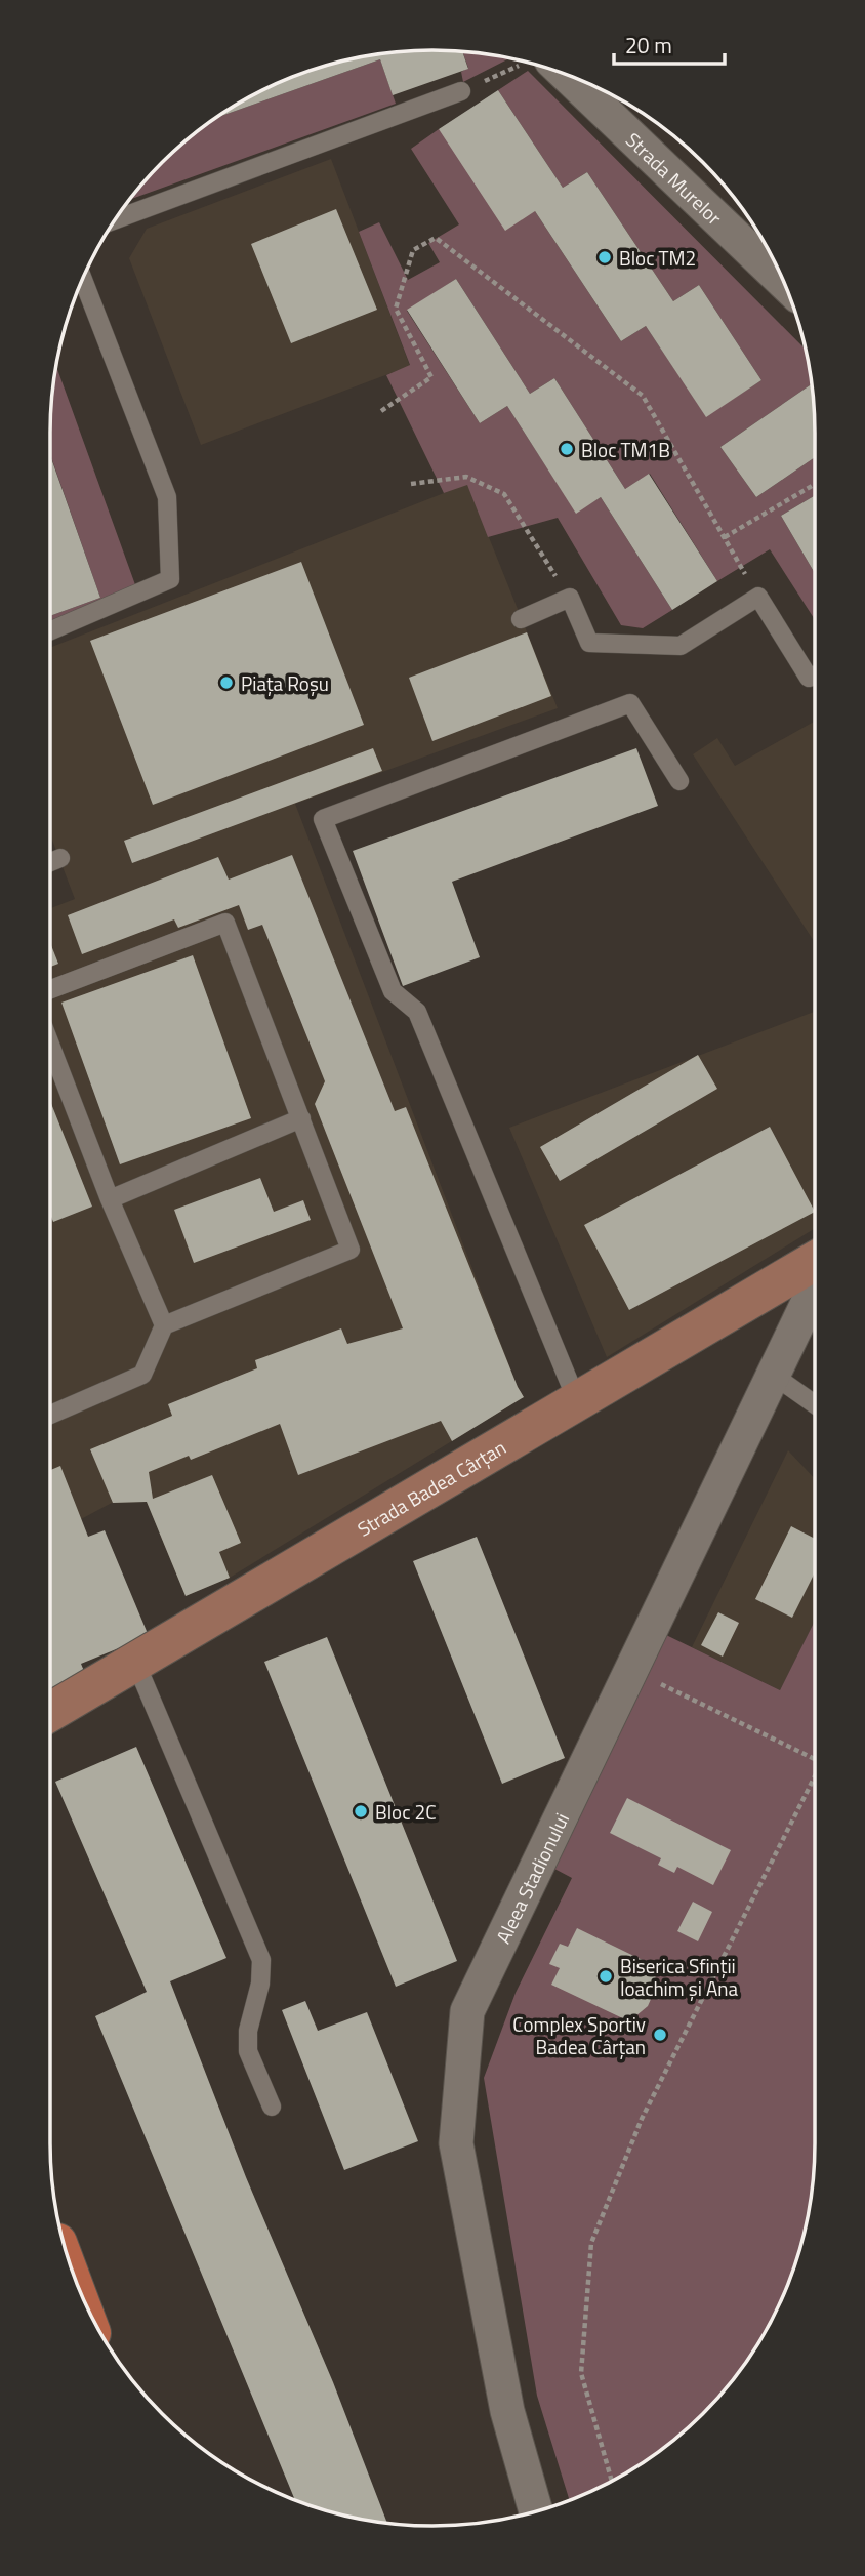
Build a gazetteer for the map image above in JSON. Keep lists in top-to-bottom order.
{
  "streets": {
    "street": ["Strada Murelor", "Strada Badea Cârțan", "Aleea Stadionului"]
  },
  "places": [
    "Bloc TM2",
    "Bloc TM1B",
    "Piața Roșu",
    "Bloc 2C",
    "Biserica Sfinții Ioachim și Ana",
    "Complex Sportiv Badea Cârțan"
  ],
  "scale_bar": "20 m"
}
